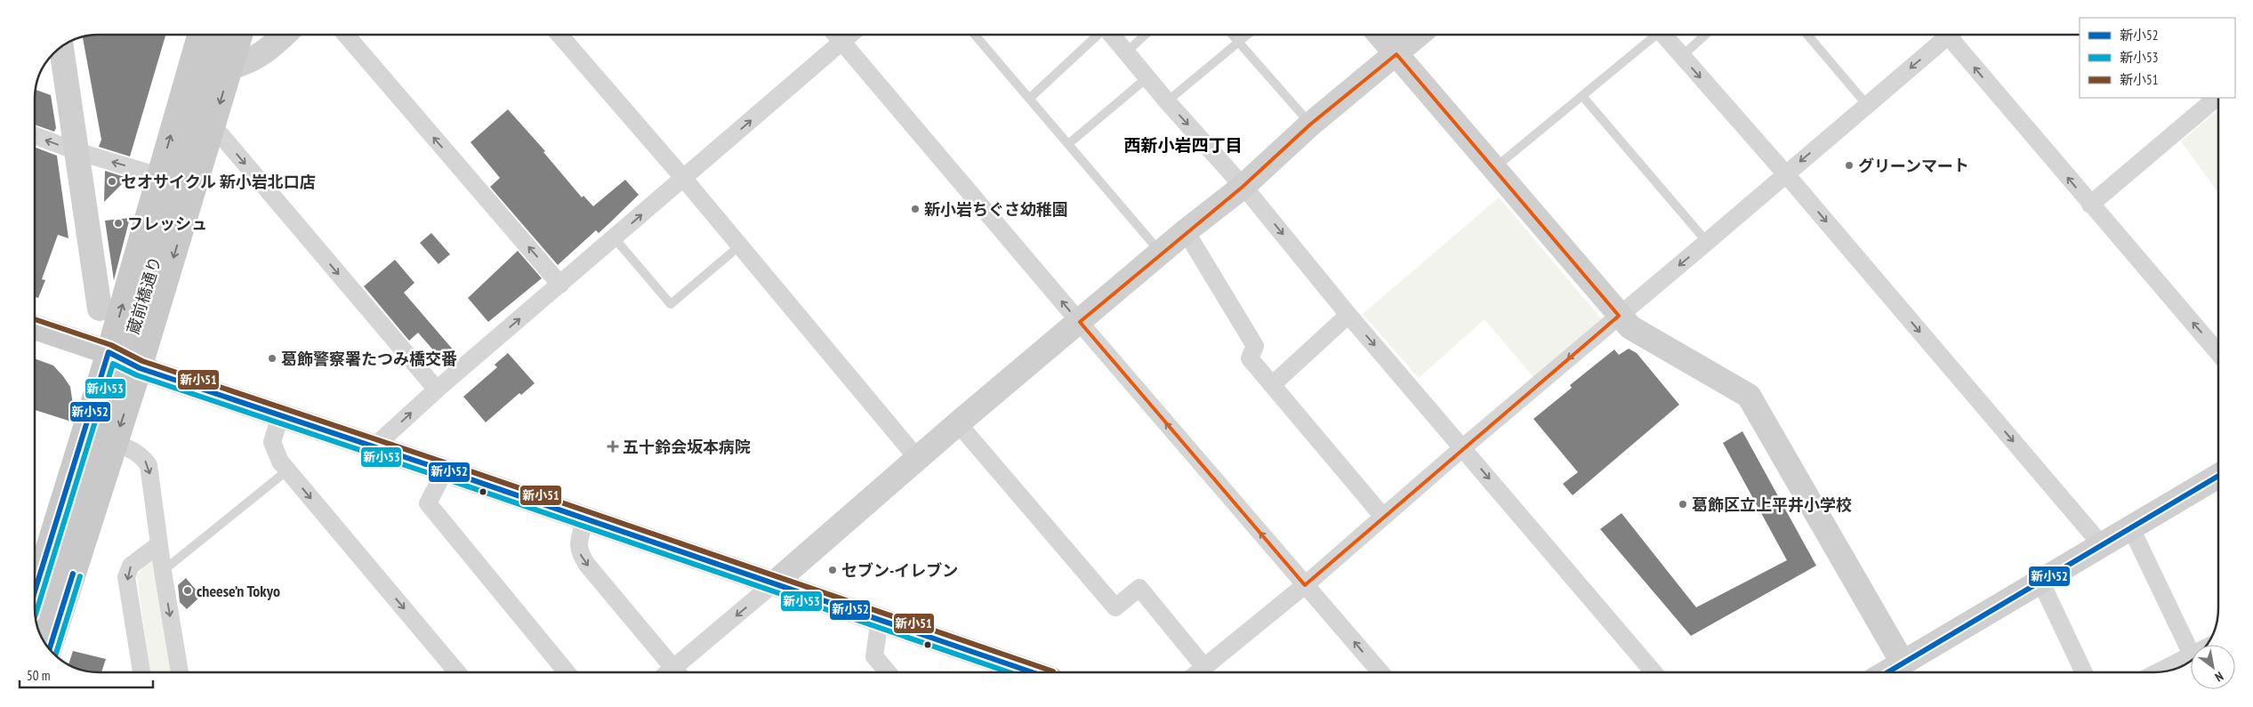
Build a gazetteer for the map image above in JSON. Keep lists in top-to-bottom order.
{
  "streets": {
    "main road": ["蔵前橋通り"]
  },
  "districts": ["西新小岩四丁目"],
  "places": {
    "other": [
      "グリーンマート",
      "セオサイクル 新小岩北口店",
      "新小岩ちぐさ幼稚園",
      "フレッシュ",
      "葛飾警察署たつみ橋交番",
      "葛飾区立上平井小学校",
      "セブン-イレブン",
      "cheese’n Tokyo"
    ],
    "health": ["五十鈴会坂本病院"]
  },
  "lines": ["transit line 新小51", "transit line 新小52", "transit line 新小53"],
  "legend": ["新小52", "新小53", "新小51"],
  "scale_bar": "50 m",
  "north": "bottom right"
}
